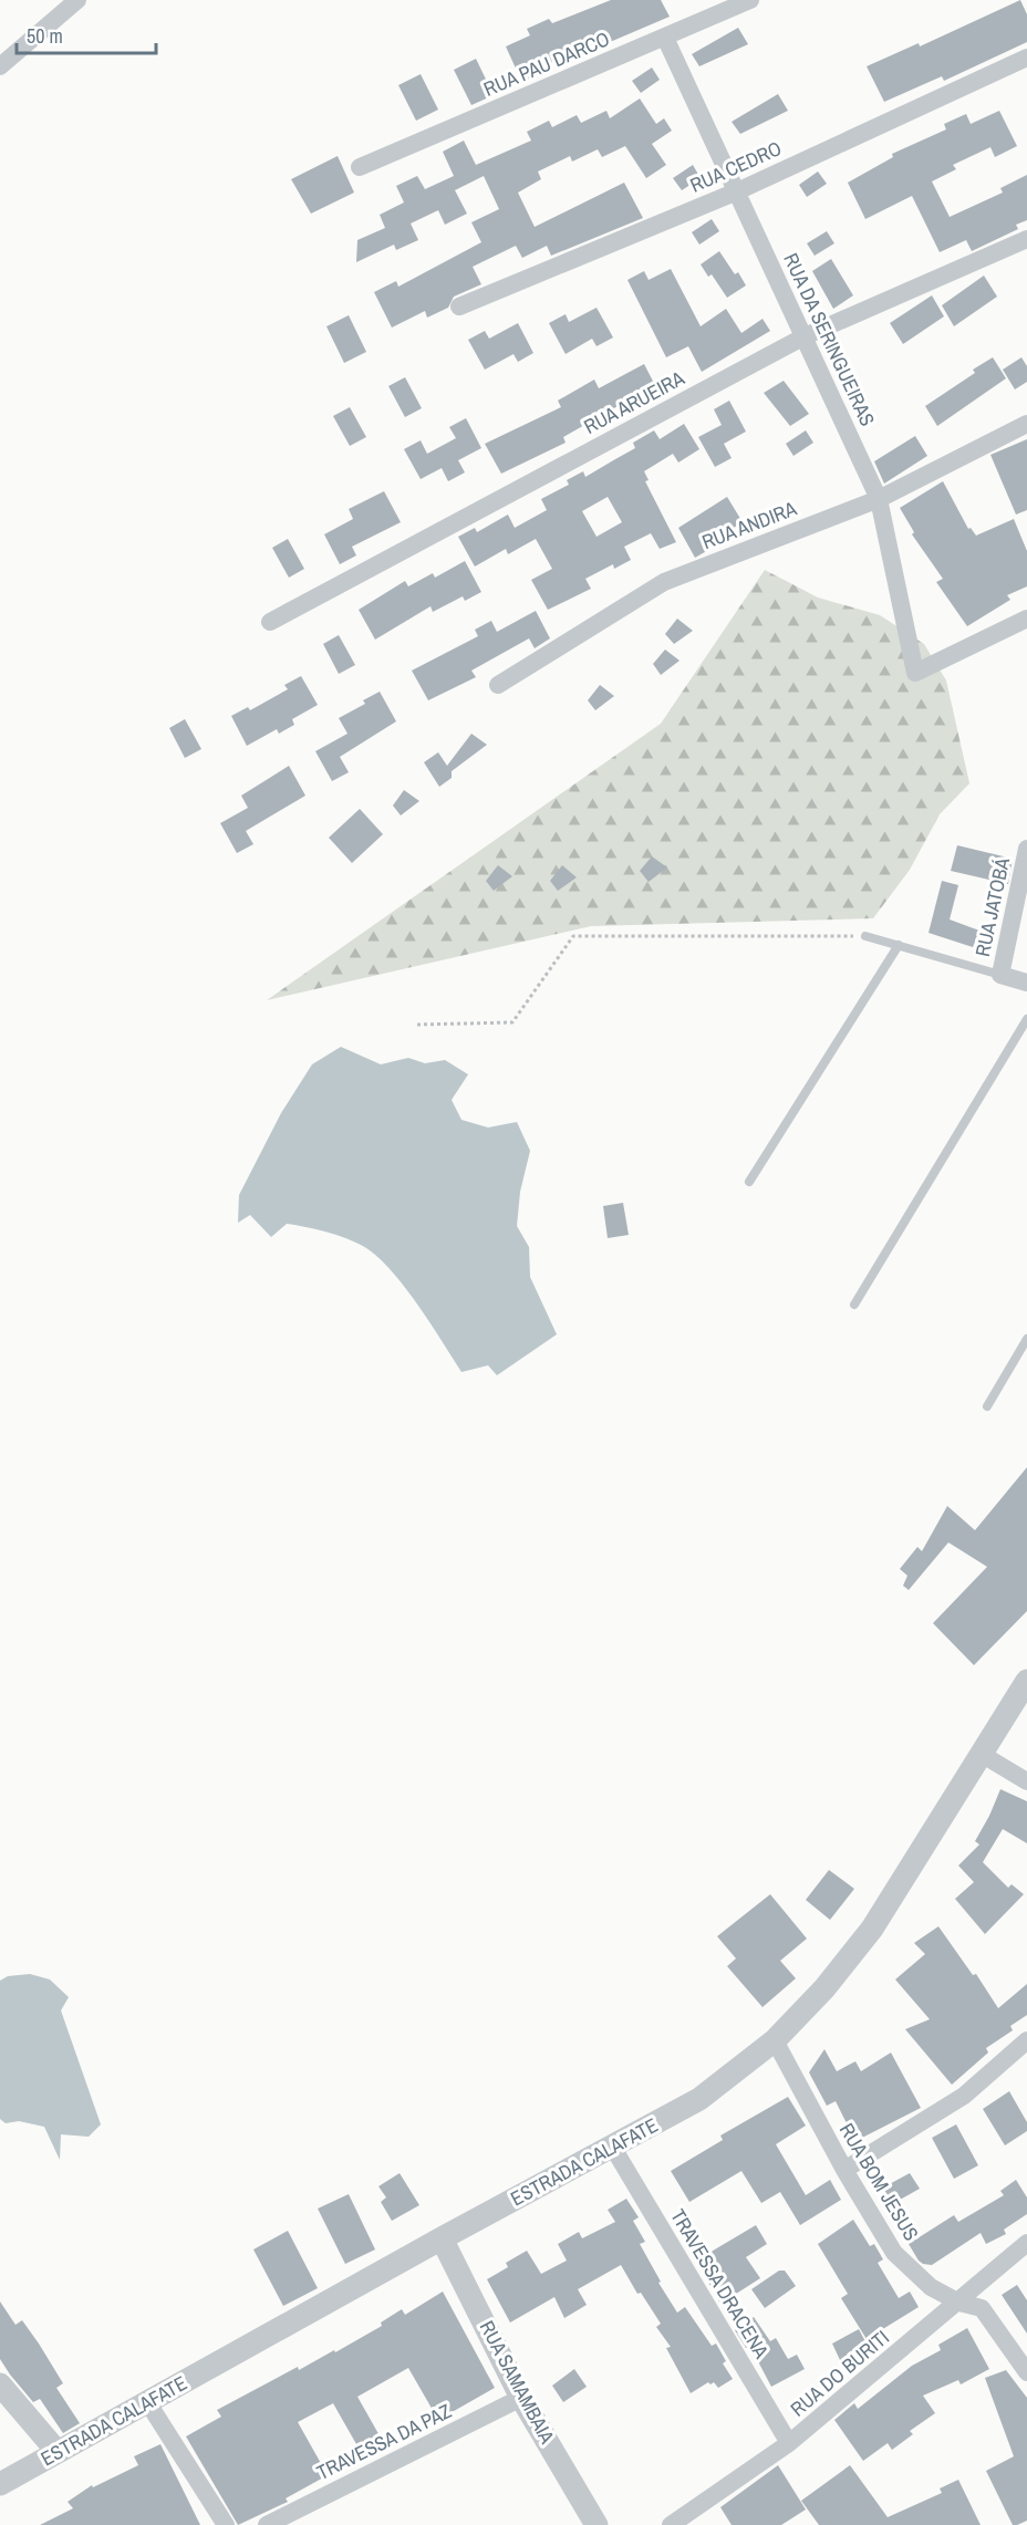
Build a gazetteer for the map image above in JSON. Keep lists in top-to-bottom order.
{
  "streets": {
    "street": [
      "RUA PAU DARCO",
      "RUA CEDRO",
      "RUA DA SERINGUEIRAS",
      "RUA ARUEIRA",
      "RUA ANDIRA",
      "RUA JATOBÁ",
      "ESTRADA CALAFATE",
      "RUA BOM JESUS",
      "TRAVESSA DRACENA",
      "RUA DO BURITI",
      "RUA SAMAMBAIA",
      "TRAVESSA DA PAZ"
    ]
  },
  "crossings": [
    ["RUA PAU DARCO", "RUA DA SERINGUEIRAS"],
    ["RUA CEDRO", "RUA DA SERINGUEIRAS"],
    ["RUA DA SERINGUEIRAS", "RUA ARUEIRA"],
    ["RUA DA SERINGUEIRAS", "RUA ANDIRA"],
    ["ESTRADA CALAFATE", "RUA BOM JESUS"],
    ["ESTRADA CALAFATE", "TRAVESSA DRACENA"],
    ["ESTRADA CALAFATE", "RUA SAMAMBAIA"],
    ["RUA BOM JESUS", "RUA DO BURITI"],
    ["TRAVESSA DRACENA", "RUA DO BURITI"],
    ["RUA SAMAMBAIA", "TRAVESSA DA PAZ"]
  ],
  "scale_bar": "50 m"
}
